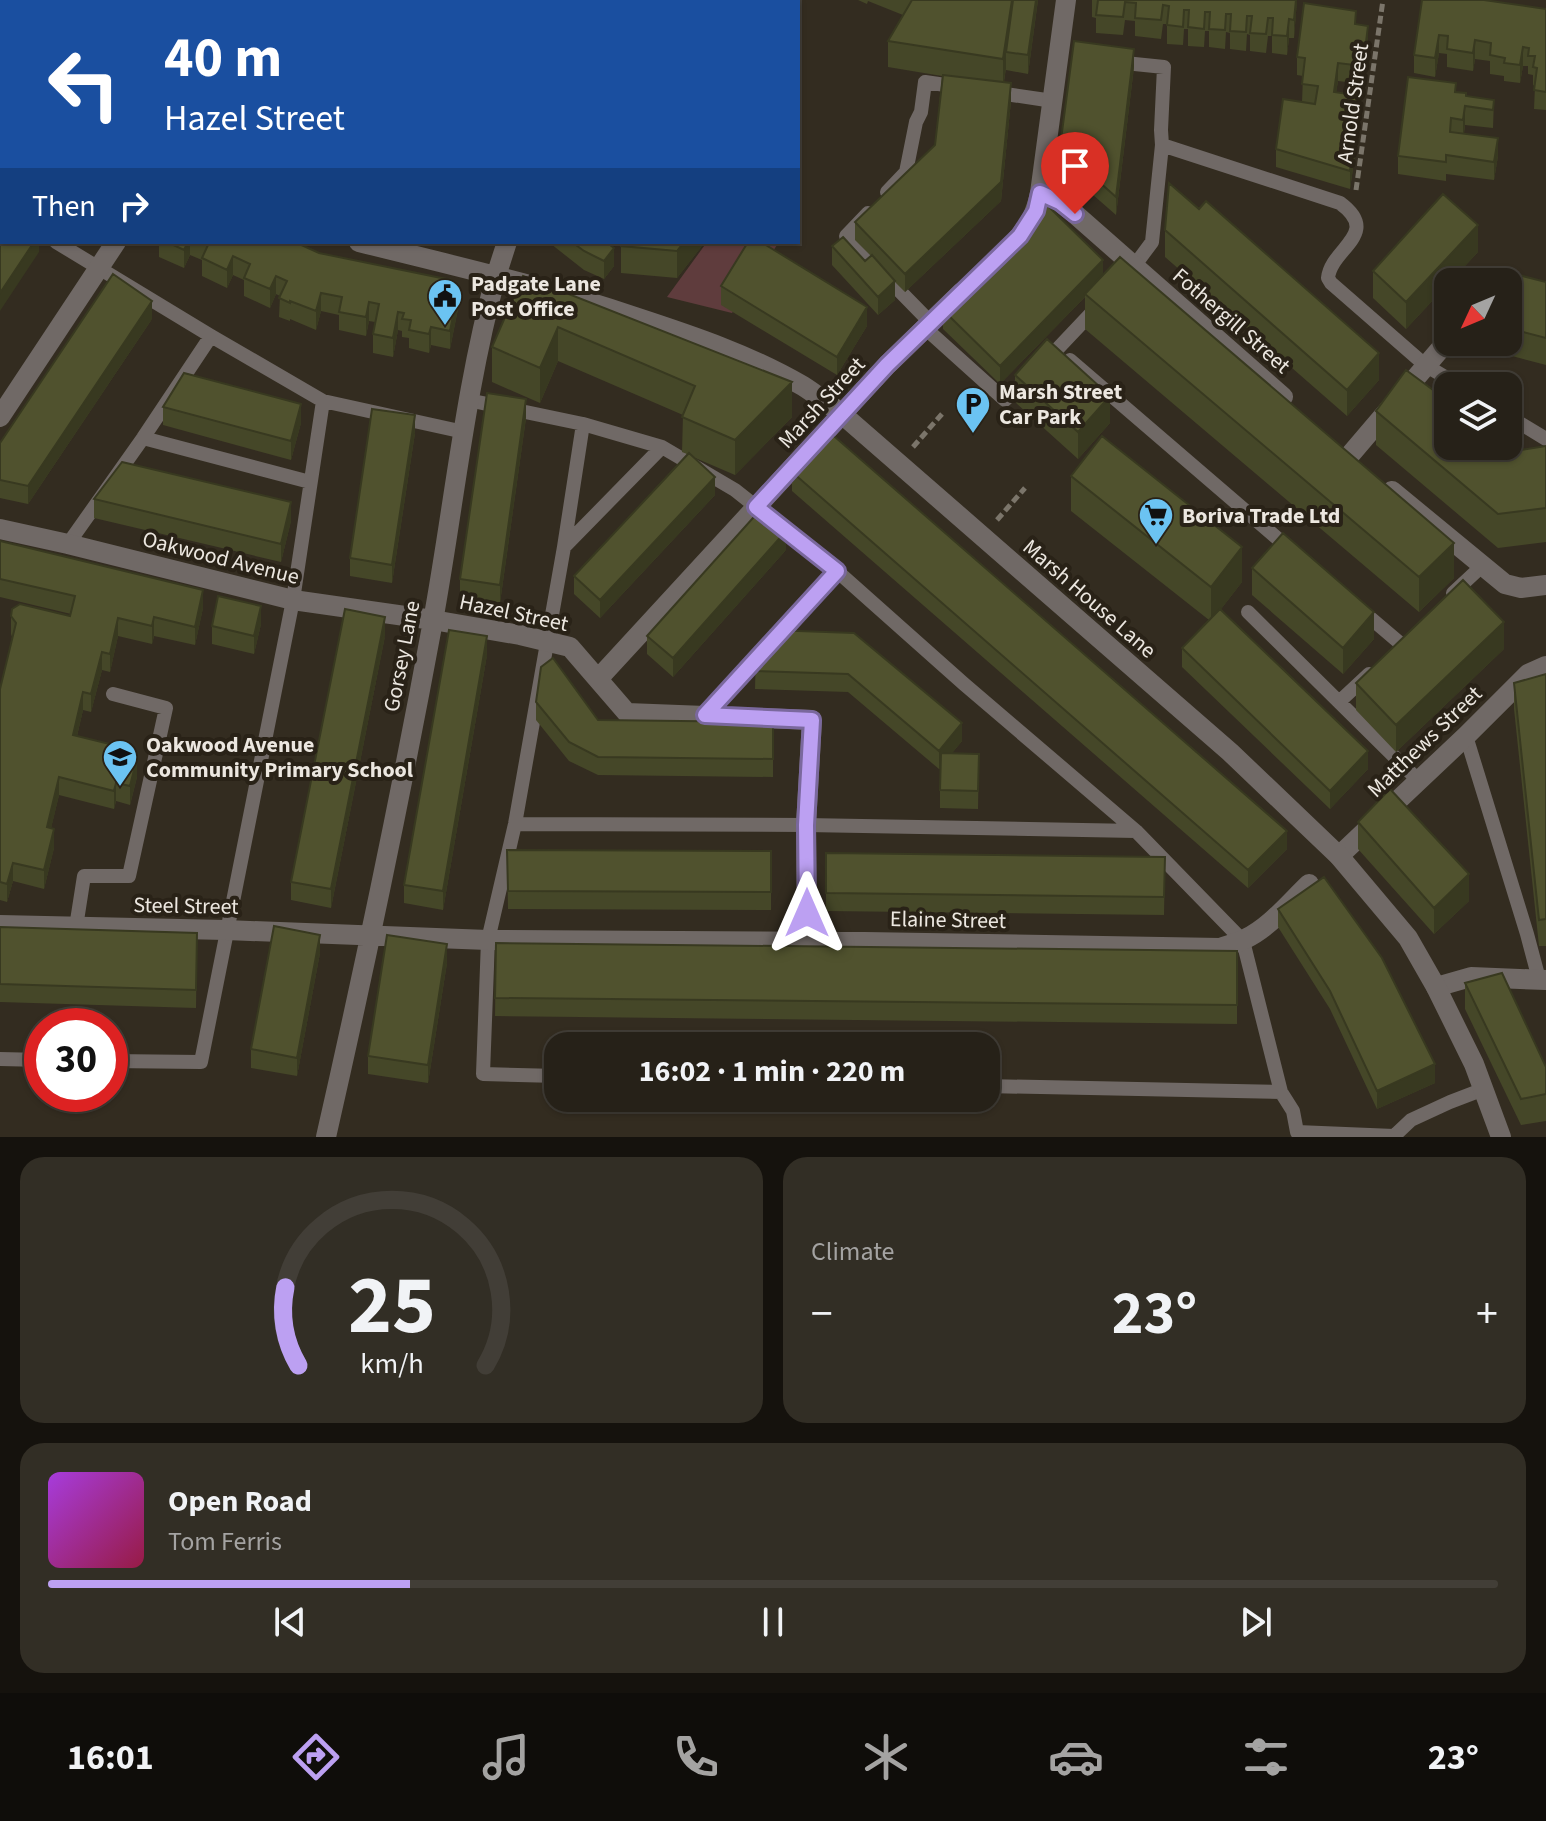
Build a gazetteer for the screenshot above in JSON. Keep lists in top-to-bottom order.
{
  "streets": {
    "street": [
      "Fothergill Street",
      "Marsh Street",
      "Oakwood Avenue",
      "Marsh House Lane",
      "Hazel Street",
      "Gorsey Lane",
      "Matthews Street",
      "Steel Street",
      "Elaine Street"
    ],
    "path": ["Arnold Street"]
  },
  "crossings": [
    ["Marsh Street", "Marsh House Lane"],
    ["Marsh Street", "Hazel Street"],
    ["Oakwood Avenue", "Hazel Street"],
    ["Oakwood Avenue", "Gorsey Lane"],
    ["Marsh House Lane", "Gorsey Lane"],
    ["Marsh House Lane", "Matthews Street"],
    ["Hazel Street", "Gorsey Lane"],
    ["Hazel Street", "Elaine Street"],
    ["Gorsey Lane", "Steel Street"],
    ["Gorsey Lane", "Elaine Street"],
    ["Steel Street", "Elaine Street"]
  ],
  "places": {
    "public building": ["Padgate Lane Post Office"],
    "parking": ["Marsh Street Car Park"],
    "supermarket": ["Boriva Trade Ltd"],
    "school or university": ["Oakwood Avenue Community Primary School"]
  },
  "north": "bottom left",
  "page": {
    "turn": ["40 m", "Hazel Street"],
    "then": "Then",
    "limit": "30",
    "trip": "16:02 · 1 min · 220 m",
    "tile": "Climate",
    "heat": ["−", "23°", "+"],
    "song": ["Open Road", "Tom Ferris"],
    "tabs": ["16:01", "23°"],
    "gauge": ["25", "km/h"]
  }
}
